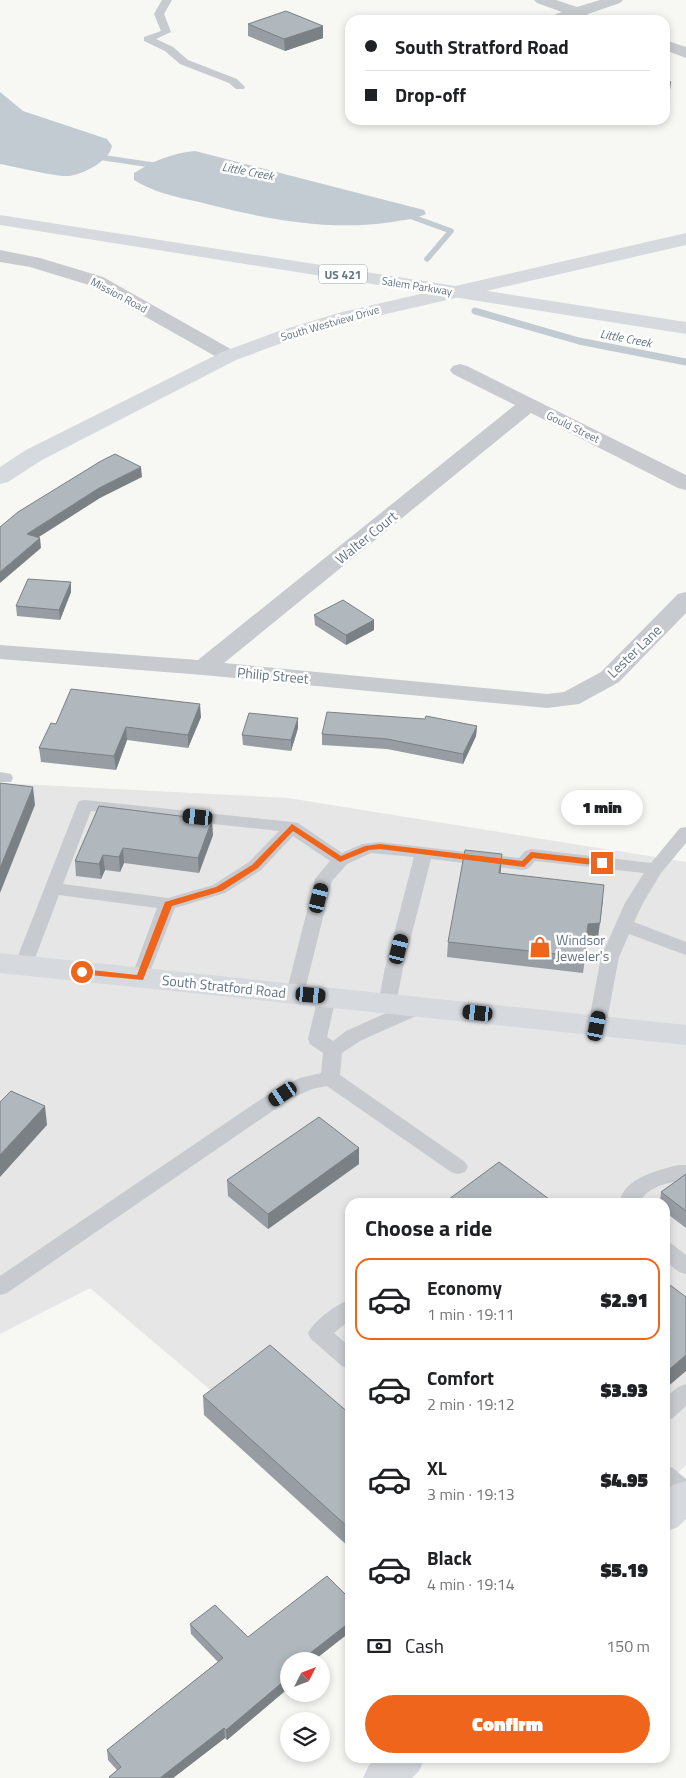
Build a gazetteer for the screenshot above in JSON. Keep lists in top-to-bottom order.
{
  "streets": {
    "main road": [
      "US 421",
      "Salem Parkway",
      "South Westview Drive",
      "South Stratford Road"
    ],
    "street": [
      "Mission Road",
      "Gould Street",
      "Walter Court",
      "Lester Lane",
      "Philip Street"
    ]
  },
  "crossings": [
    ["Mission Road", "South Westview Drive"],
    ["Gould Street", "Walter Court"],
    ["Walter Court", "Philip Street"],
    ["Lester Lane", "Philip Street"]
  ],
  "water": ["Little Creek"],
  "places": {
    "shop": ["Windsor Jeweler's"]
  },
  "north": "top right",
  "page": {
    "banner": ["South Stratford Road", "Drop-off"],
    "bubble": "1 min",
    "heading": "Choose a ride",
    "list": [
      {
        "name": "Economy",
        "note": "1 min · 19:11",
        "value": "$2.91"
      },
      {
        "name": "Comfort",
        "note": "2 min · 19:12",
        "value": "$3.93"
      },
      {
        "name": "XL",
        "note": "3 min · 19:13",
        "value": "$4.95"
      },
      {
        "name": "Black",
        "note": "4 min · 19:14",
        "value": "$5.19"
      }
    ],
    "pay": ["Cash", "150 m"],
    "buttons": "Confirm"
  }
}
